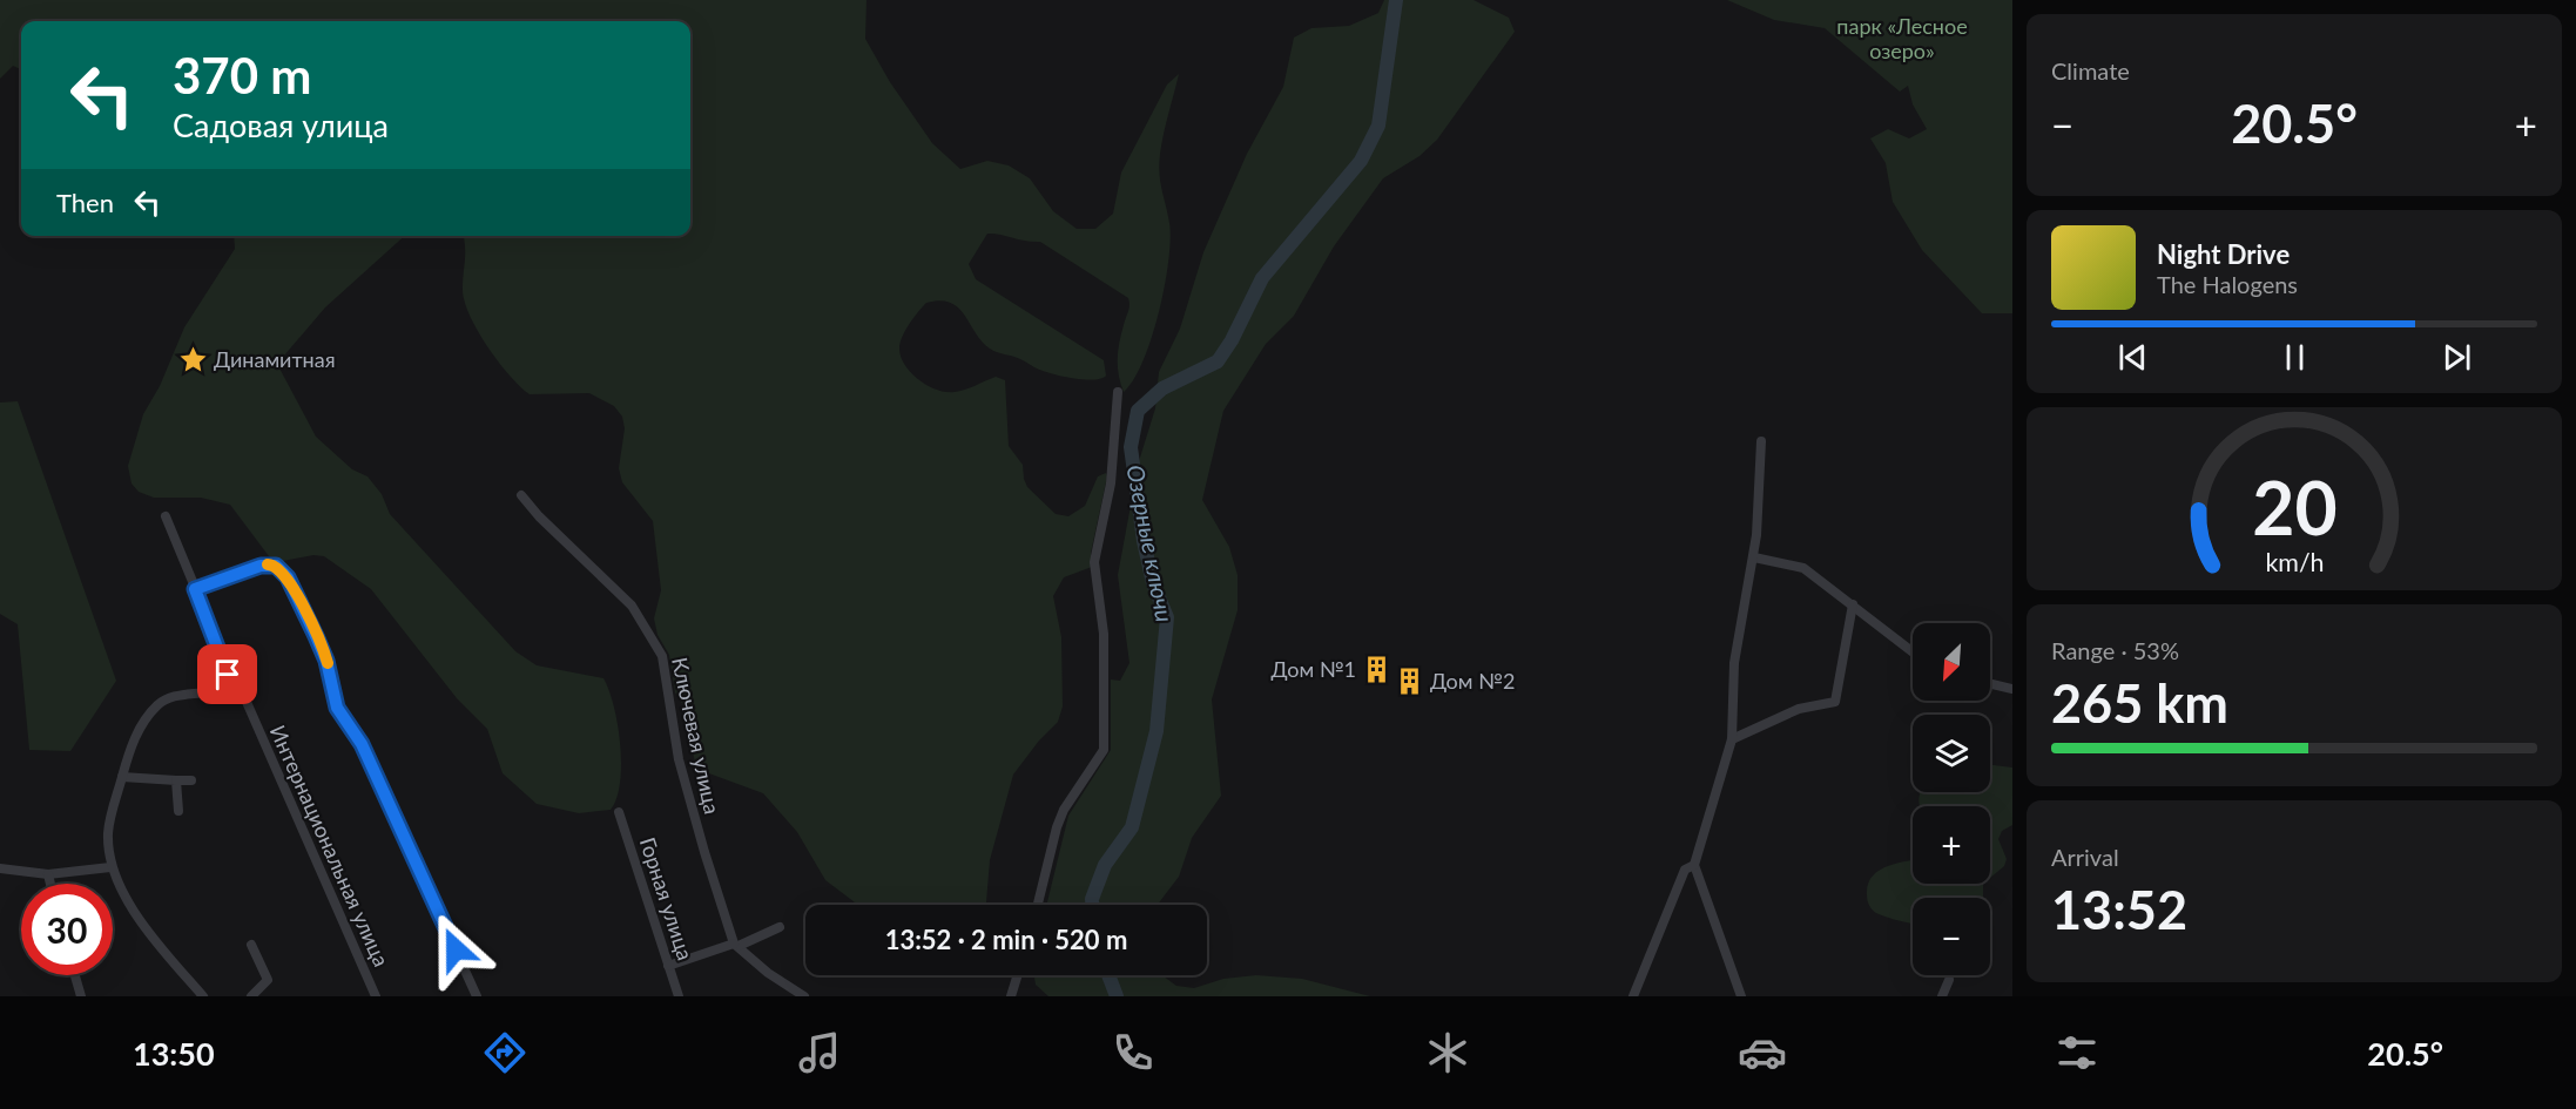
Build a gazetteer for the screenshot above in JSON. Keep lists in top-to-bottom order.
{
  "streets": {
    "street": ["Ключевая улица", "Интернациональная улица", "Горная улица"]
  },
  "water": ["Озерные ключи"],
  "parks": ["парк «Лесное озеро»"],
  "places": {
    "place": ["Динамитная"],
    "building": ["Дом №1", "Дом №2"]
  },
  "north": "bottom left",
  "page": {
    "tile": [
      "Climate",
      ["Range · 53%", "265 km"],
      ["Arrival", "13:52"]
    ],
    "turn": ["370 m", "Садовая улица"],
    "heat": ["−", "20.5°", "+"],
    "then": "Then",
    "song": ["Night Drive", "The Halogens"],
    "map_buttons": ["+", "−"],
    "limit": "30",
    "trip": "13:52 · 2 min · 520 m",
    "tabs": ["13:50", "20.5°"],
    "gauge": ["20", "km/h"]
  }
}
